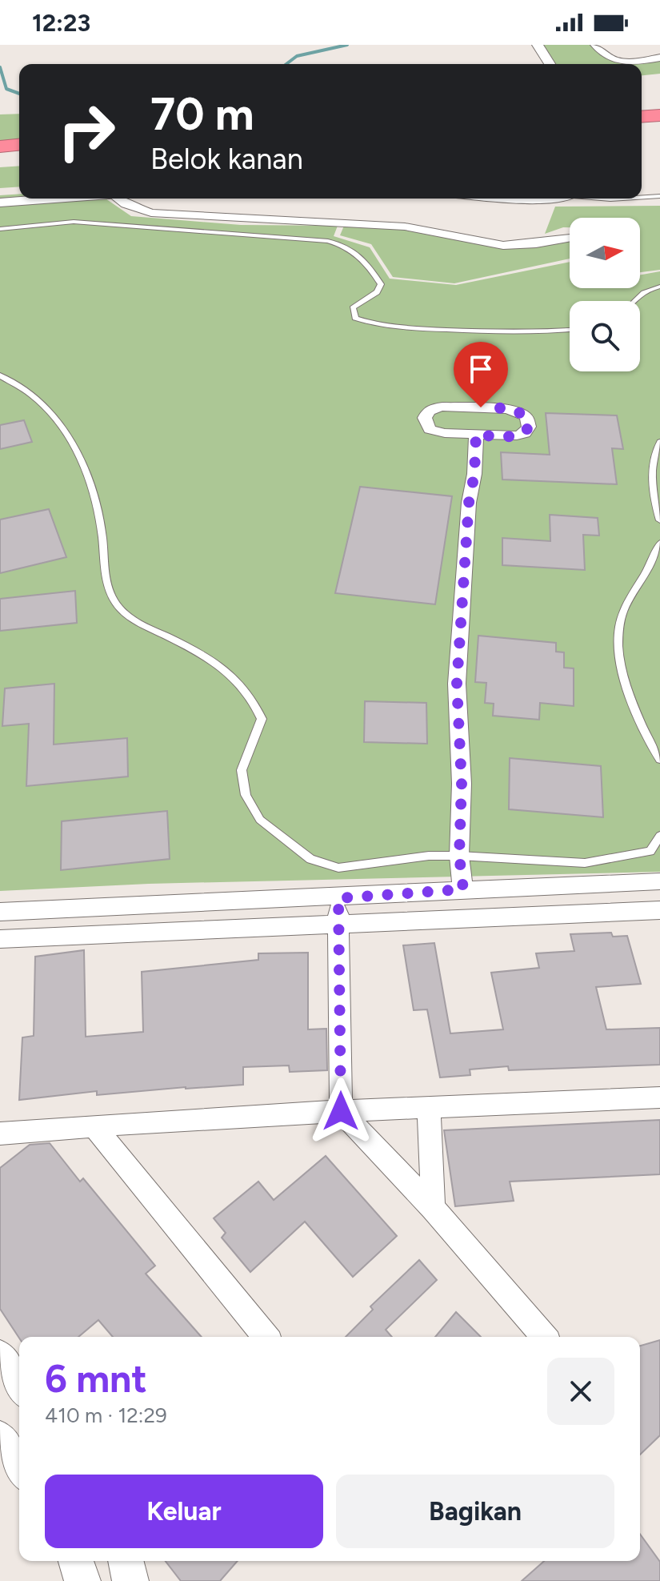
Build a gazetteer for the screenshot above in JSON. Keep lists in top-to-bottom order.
{
  "north": "right",
  "page": {
    "status": "12:23",
    "turn": ["70 m", "Belok kanan"],
    "heading": ["6 mnt", "410 m · 12:29"],
    "buttons": ["Keluar", "Bagikan"]
  }
}
